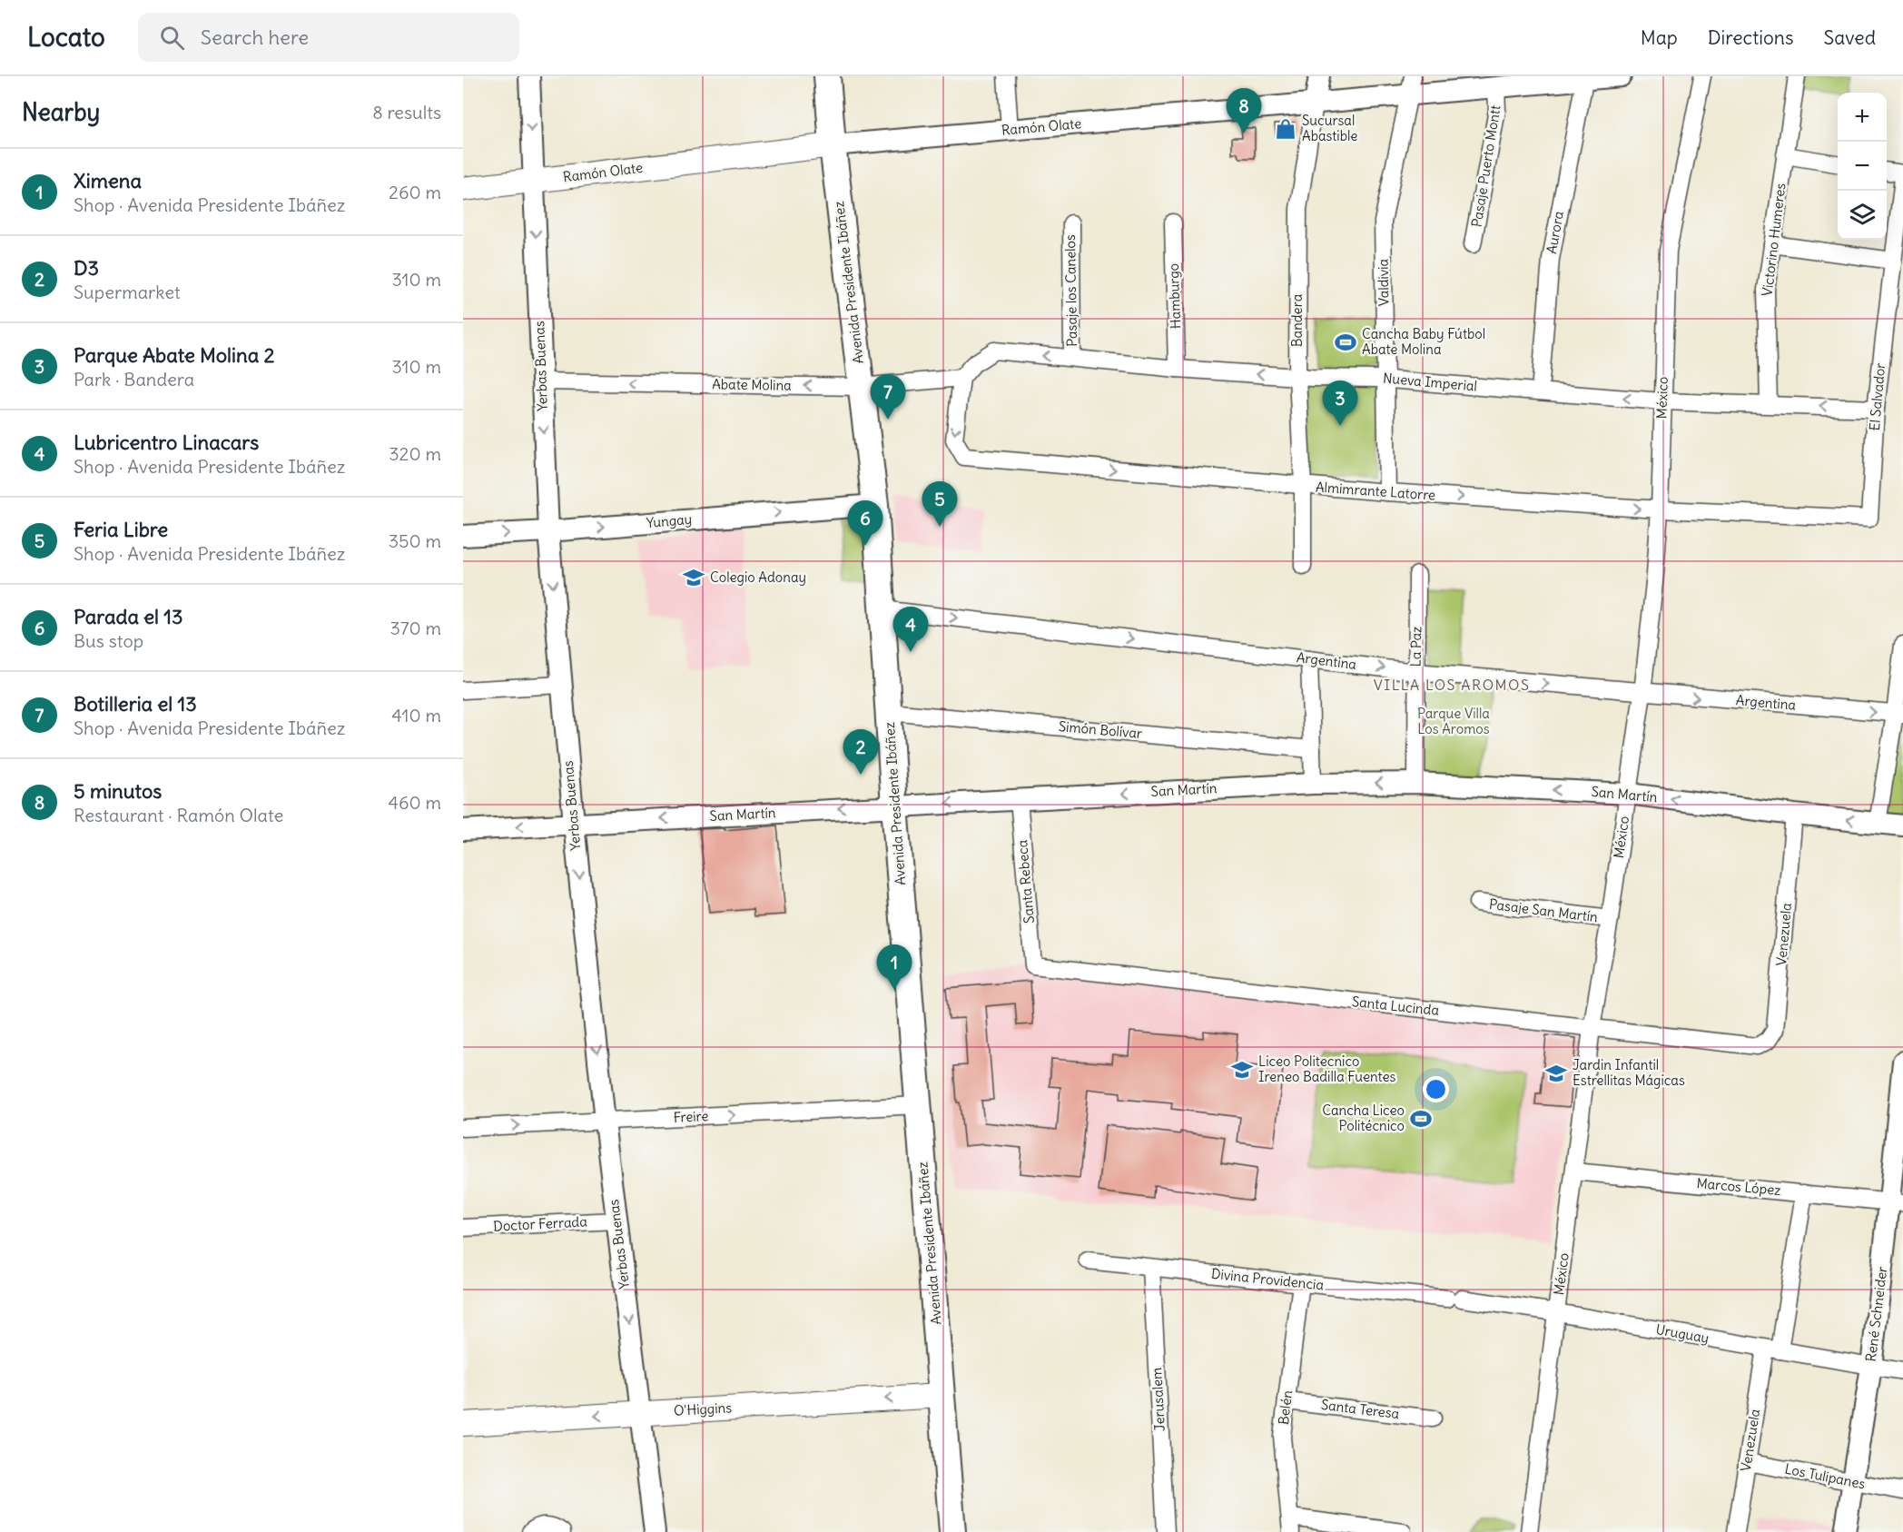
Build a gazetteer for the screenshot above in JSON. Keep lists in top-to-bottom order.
{
  "streets": {
    "main road": ["Ramón Olate", "Avenida Presidente Ibáñez", "O'Higgins"],
    "street": [
      "Pasaje Puerto Montt",
      "Aurora",
      "Victorino Humeres",
      "Valdivia",
      "Pasaje los Canelos",
      "Hamburgo",
      "Bandera",
      "Yerbas Buenas",
      "Nueva Imperial",
      "Abate Molina",
      "El Salvador",
      "México",
      "Almimrante Latorre",
      "Yungay",
      "La Paz",
      "Argentina",
      "Simón Bolívar",
      "San Martín",
      "Santa Rebeca",
      "Pasaje San Martín",
      "Venezuela",
      "Santa Lucinda",
      "Freire",
      "Marcos López",
      "Doctor Ferrada",
      "Divina Providencia",
      "René Schneider",
      "Uruguay",
      "Jerusalem",
      "Belén",
      "Santa Teresa",
      "Los Tulipanes"
    ]
  },
  "crossings": [
    ["Ramón Olate", "Pasaje Puerto Montt"],
    ["Ramón Olate", "Aurora"],
    ["Ramón Olate", "Avenida Presidente Ibáñez"],
    ["Ramón Olate", "Valdivia"],
    ["Ramón Olate", "Bandera"],
    ["Ramón Olate", "Yerbas Buenas"],
    ["Aurora", "Nueva Imperial"],
    ["Victorino Humeres", "Nueva Imperial"],
    ["Avenida Presidente Ibáñez", "Abate Molina"],
    ["Avenida Presidente Ibáñez", "Yungay"],
    ["Avenida Presidente Ibáñez", "Argentina"],
    ["Avenida Presidente Ibáñez", "Simón Bolívar"],
    ["Avenida Presidente Ibáñez", "San Martín"],
    ["Avenida Presidente Ibáñez", "Freire"],
    ["Avenida Presidente Ibáñez", "O'Higgins"],
    ["Valdivia", "Nueva Imperial"],
    ["Valdivia", "Almimrante Latorre"],
    ["Pasaje los Canelos", "Nueva Imperial"],
    ["Hamburgo", "Nueva Imperial"],
    ["Bandera", "Nueva Imperial"],
    ["Bandera", "Almimrante Latorre"],
    ["Yerbas Buenas", "Abate Molina"],
    ["Yerbas Buenas", "Yungay"],
    ["Yerbas Buenas", "San Martín"],
    ["Yerbas Buenas", "Freire"],
    ["Yerbas Buenas", "Doctor Ferrada"],
    ["Yerbas Buenas", "O'Higgins"],
    ["Nueva Imperial", "Abate Molina"],
    ["Nueva Imperial", "El Salvador"],
    ["Nueva Imperial", "México"],
    ["Nueva Imperial", "Almimrante Latorre"],
    ["Abate Molina", "Almimrante Latorre"],
    ["El Salvador", "Almimrante Latorre"],
    ["México", "Almimrante Latorre"],
    ["México", "Argentina"],
    ["México", "San Martín"],
    ["México", "Pasaje San Martín"],
    ["México", "Santa Lucinda"],
    ["México", "Marcos López"],
    ["México", "Uruguay"],
    ["La Paz", "Argentina"],
    ["La Paz", "San Martín"],
    ["San Martín", "Santa Rebeca"],
    ["San Martín", "Venezuela"],
    ["Santa Rebeca", "Santa Lucinda"],
    ["Venezuela", "Santa Lucinda"],
    ["Venezuela", "Marcos López"],
    ["Venezuela", "Uruguay"],
    ["Venezuela", "Los Tulipanes"],
    ["Marcos López", "René Schneider"],
    ["Divina Providencia", "Uruguay"],
    ["Divina Providencia", "Jerusalem"],
    ["Divina Providencia", "Belén"],
    ["René Schneider", "Uruguay"],
    ["René Schneider", "Los Tulipanes"],
    ["Belén", "Santa Teresa"]
  ],
  "one_way": [
    "Yerbas Buenas",
    "Nueva Imperial",
    "Abate Molina",
    "Almimrante Latorre",
    "Yungay",
    "Argentina",
    "San Martín",
    "Freire",
    "O'Higgins"
  ],
  "districts": ["VILLA LOS AROMOS"],
  "parks": ["Parque Villa Los Aromos"],
  "places": {
    "shop": ["Sucursal Abastible"],
    "sports": ["Cancha Baby Fútbol Abate Molina", "Cancha Liceo Politécnico"],
    "school or university": ["Colegio Adonay", "Liceo Politecnico Ireneo Badilla Fuentes", "Jardin Infantil Estrellitas Mágicas"]
  },
  "page": {
    "header": "Locato",
    "search": "Search here",
    "nav": ["Map", "Directions", "Saved"],
    "heading": ["Nearby", "8 results"],
    "pins": [
      "8",
      "7",
      "3",
      "5",
      "6",
      "4",
      "2",
      "1"
    ],
    "map_buttons": ["+", "−"],
    "list": [
      {
        "mark": "1",
        "name": "Ximena",
        "note": "Shop · Avenida Presidente Ibáñez",
        "value": "260 m"
      },
      {
        "mark": "2",
        "name": "D3",
        "note": "Supermarket",
        "value": "310 m"
      },
      {
        "mark": "3",
        "name": "Parque Abate Molina 2",
        "note": "Park · Bandera",
        "value": "310 m"
      },
      {
        "mark": "4",
        "name": "Lubricentro Linacars",
        "note": "Shop · Avenida Presidente Ibáñez",
        "value": "320 m"
      },
      {
        "mark": "5",
        "name": "Feria Libre",
        "note": "Shop · Avenida Presidente Ibáñez",
        "value": "350 m"
      },
      {
        "mark": "6",
        "name": "Parada el 13",
        "note": "Bus stop",
        "value": "370 m"
      },
      {
        "mark": "7",
        "name": "Botilleria el 13",
        "note": "Shop · Avenida Presidente Ibáñez",
        "value": "410 m"
      },
      {
        "mark": "8",
        "name": "5 minutos",
        "note": "Restaurant · Ramón Olate",
        "value": "460 m"
      }
    ]
  }
}
